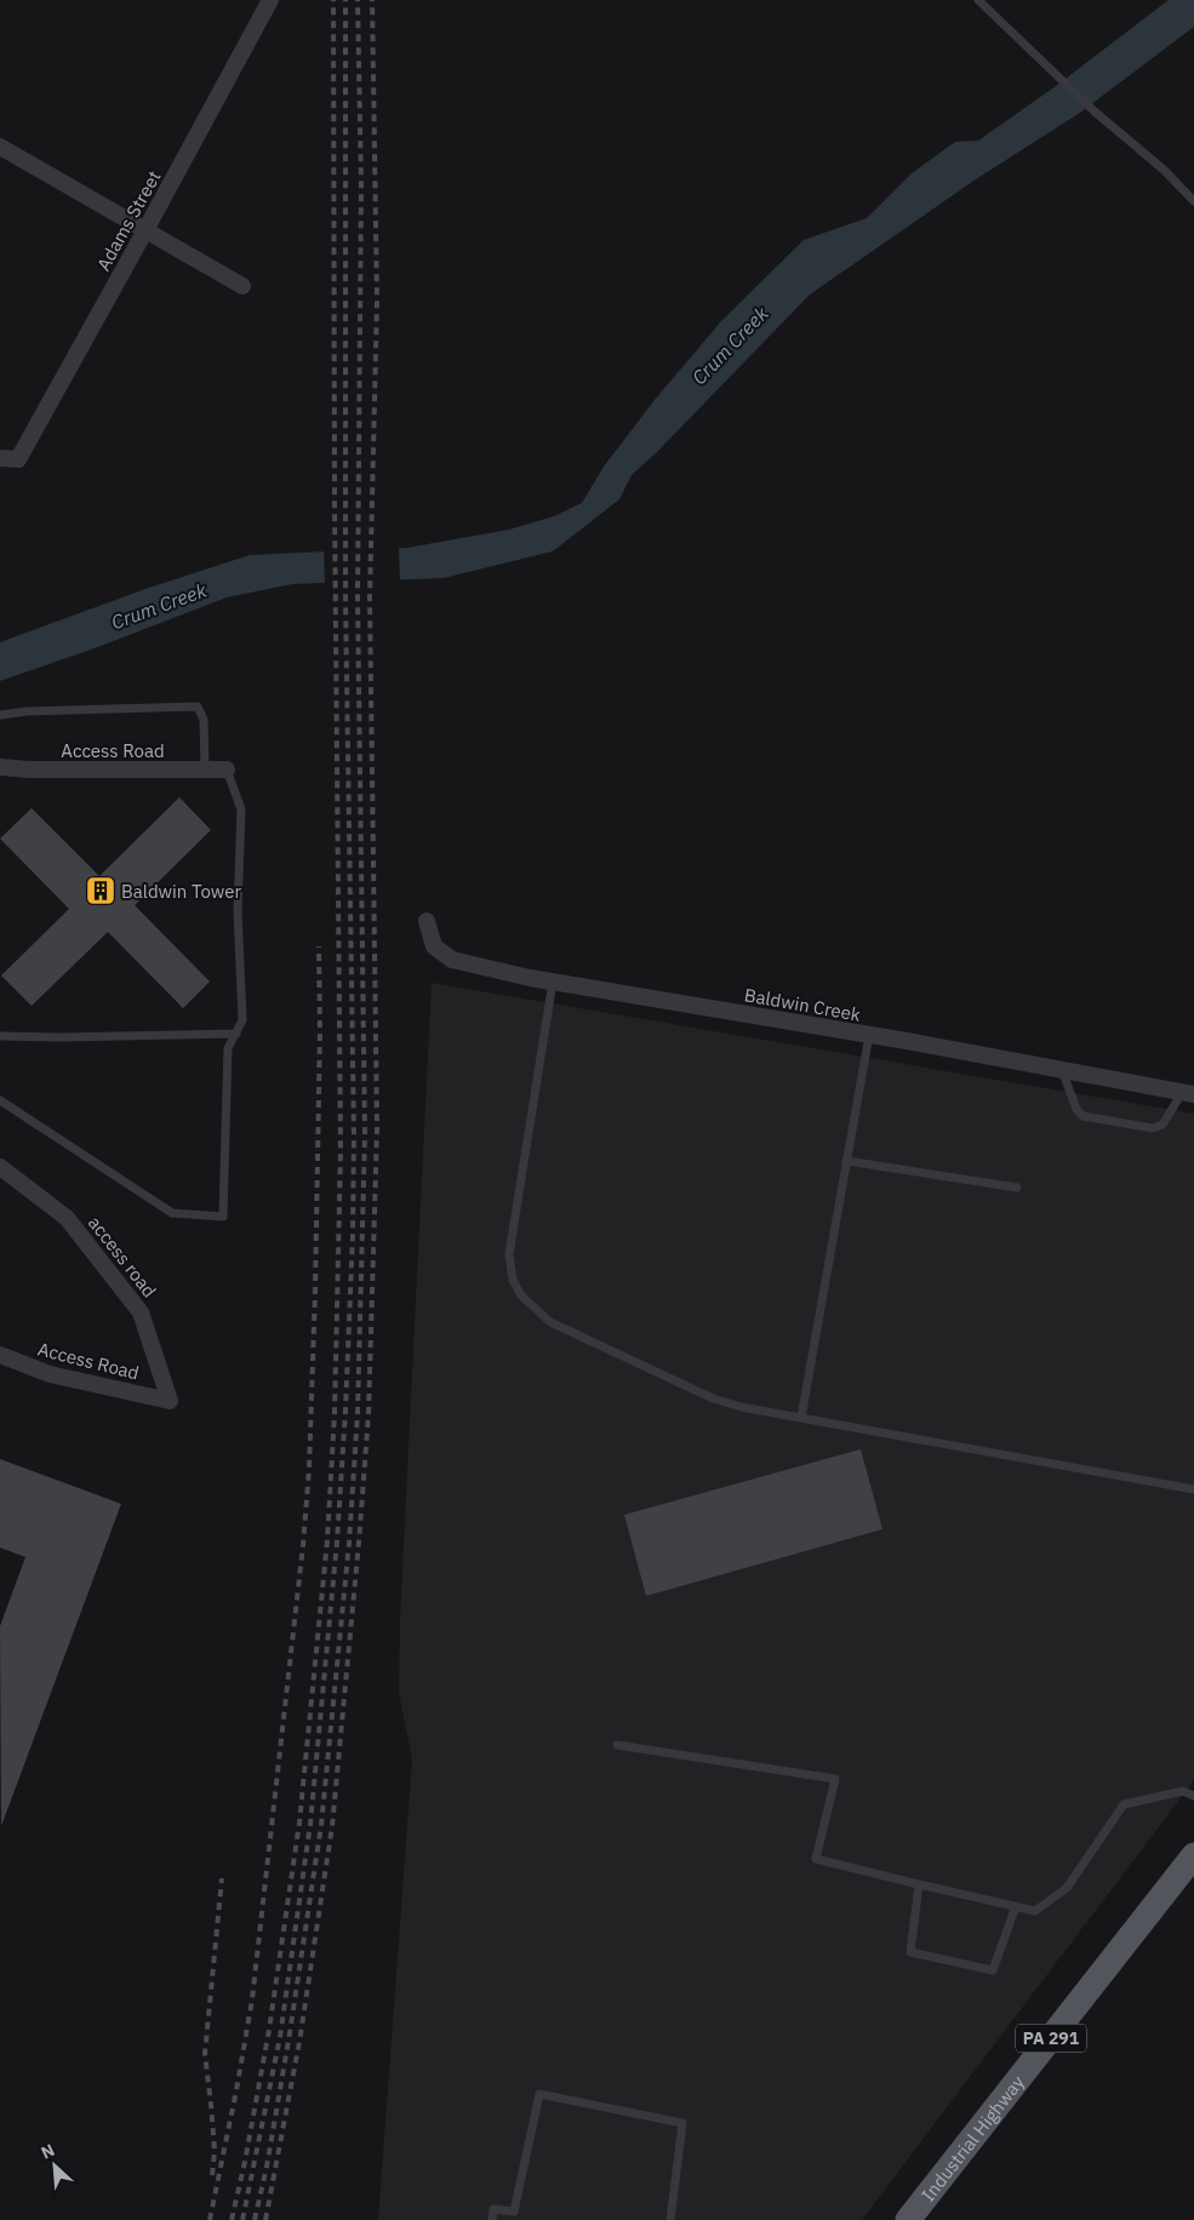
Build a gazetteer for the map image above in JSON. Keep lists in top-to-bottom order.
{
  "streets": {
    "main road": ["PA 291", "Industrial Highway"],
    "street": [
      "Adams Street",
      "Access Road",
      "Baldwin Creek",
      "access road"
    ]
  },
  "crossings": [
    ["Access Road", "access road"]
  ],
  "water": ["Crum Creek"],
  "places": {
    "building": ["Baldwin Tower"]
  },
  "north": "top left"
}
